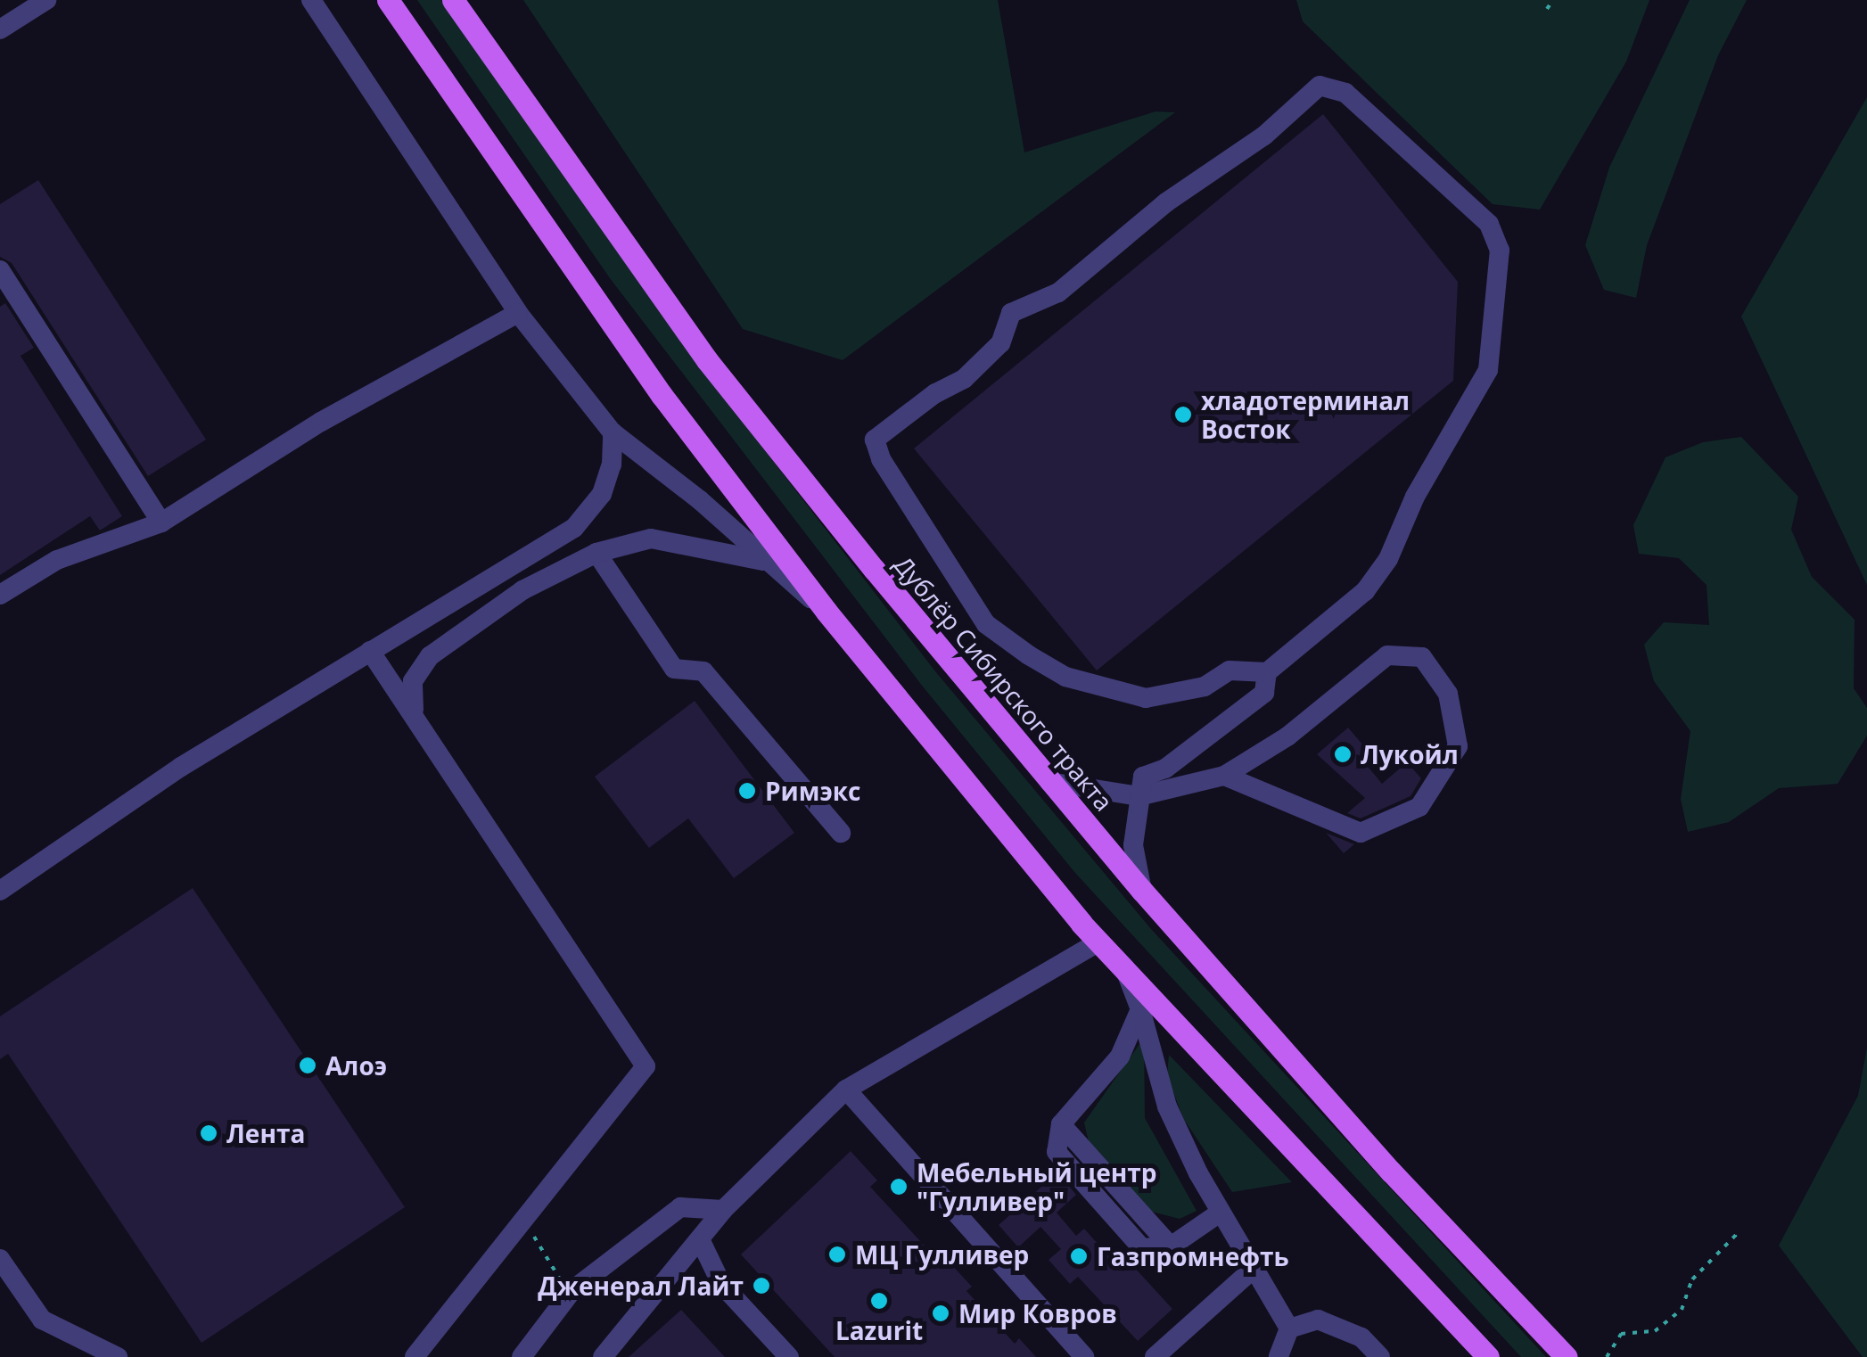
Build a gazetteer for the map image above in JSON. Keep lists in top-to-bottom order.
{
  "streets": {
    "main road": ["Дублёр Сибирского тракта"]
  },
  "places": [
    "хладотерминал Восток",
    "Лукойл",
    "Римэкс",
    "Алоэ",
    "Лента",
    "Мебельный центр \"Гулливер\"",
    "МЦ Гулливер",
    "Газпромнефть",
    "Дженерал Лайт",
    "Lazurit",
    "Мир Ковров"
  ]
}
